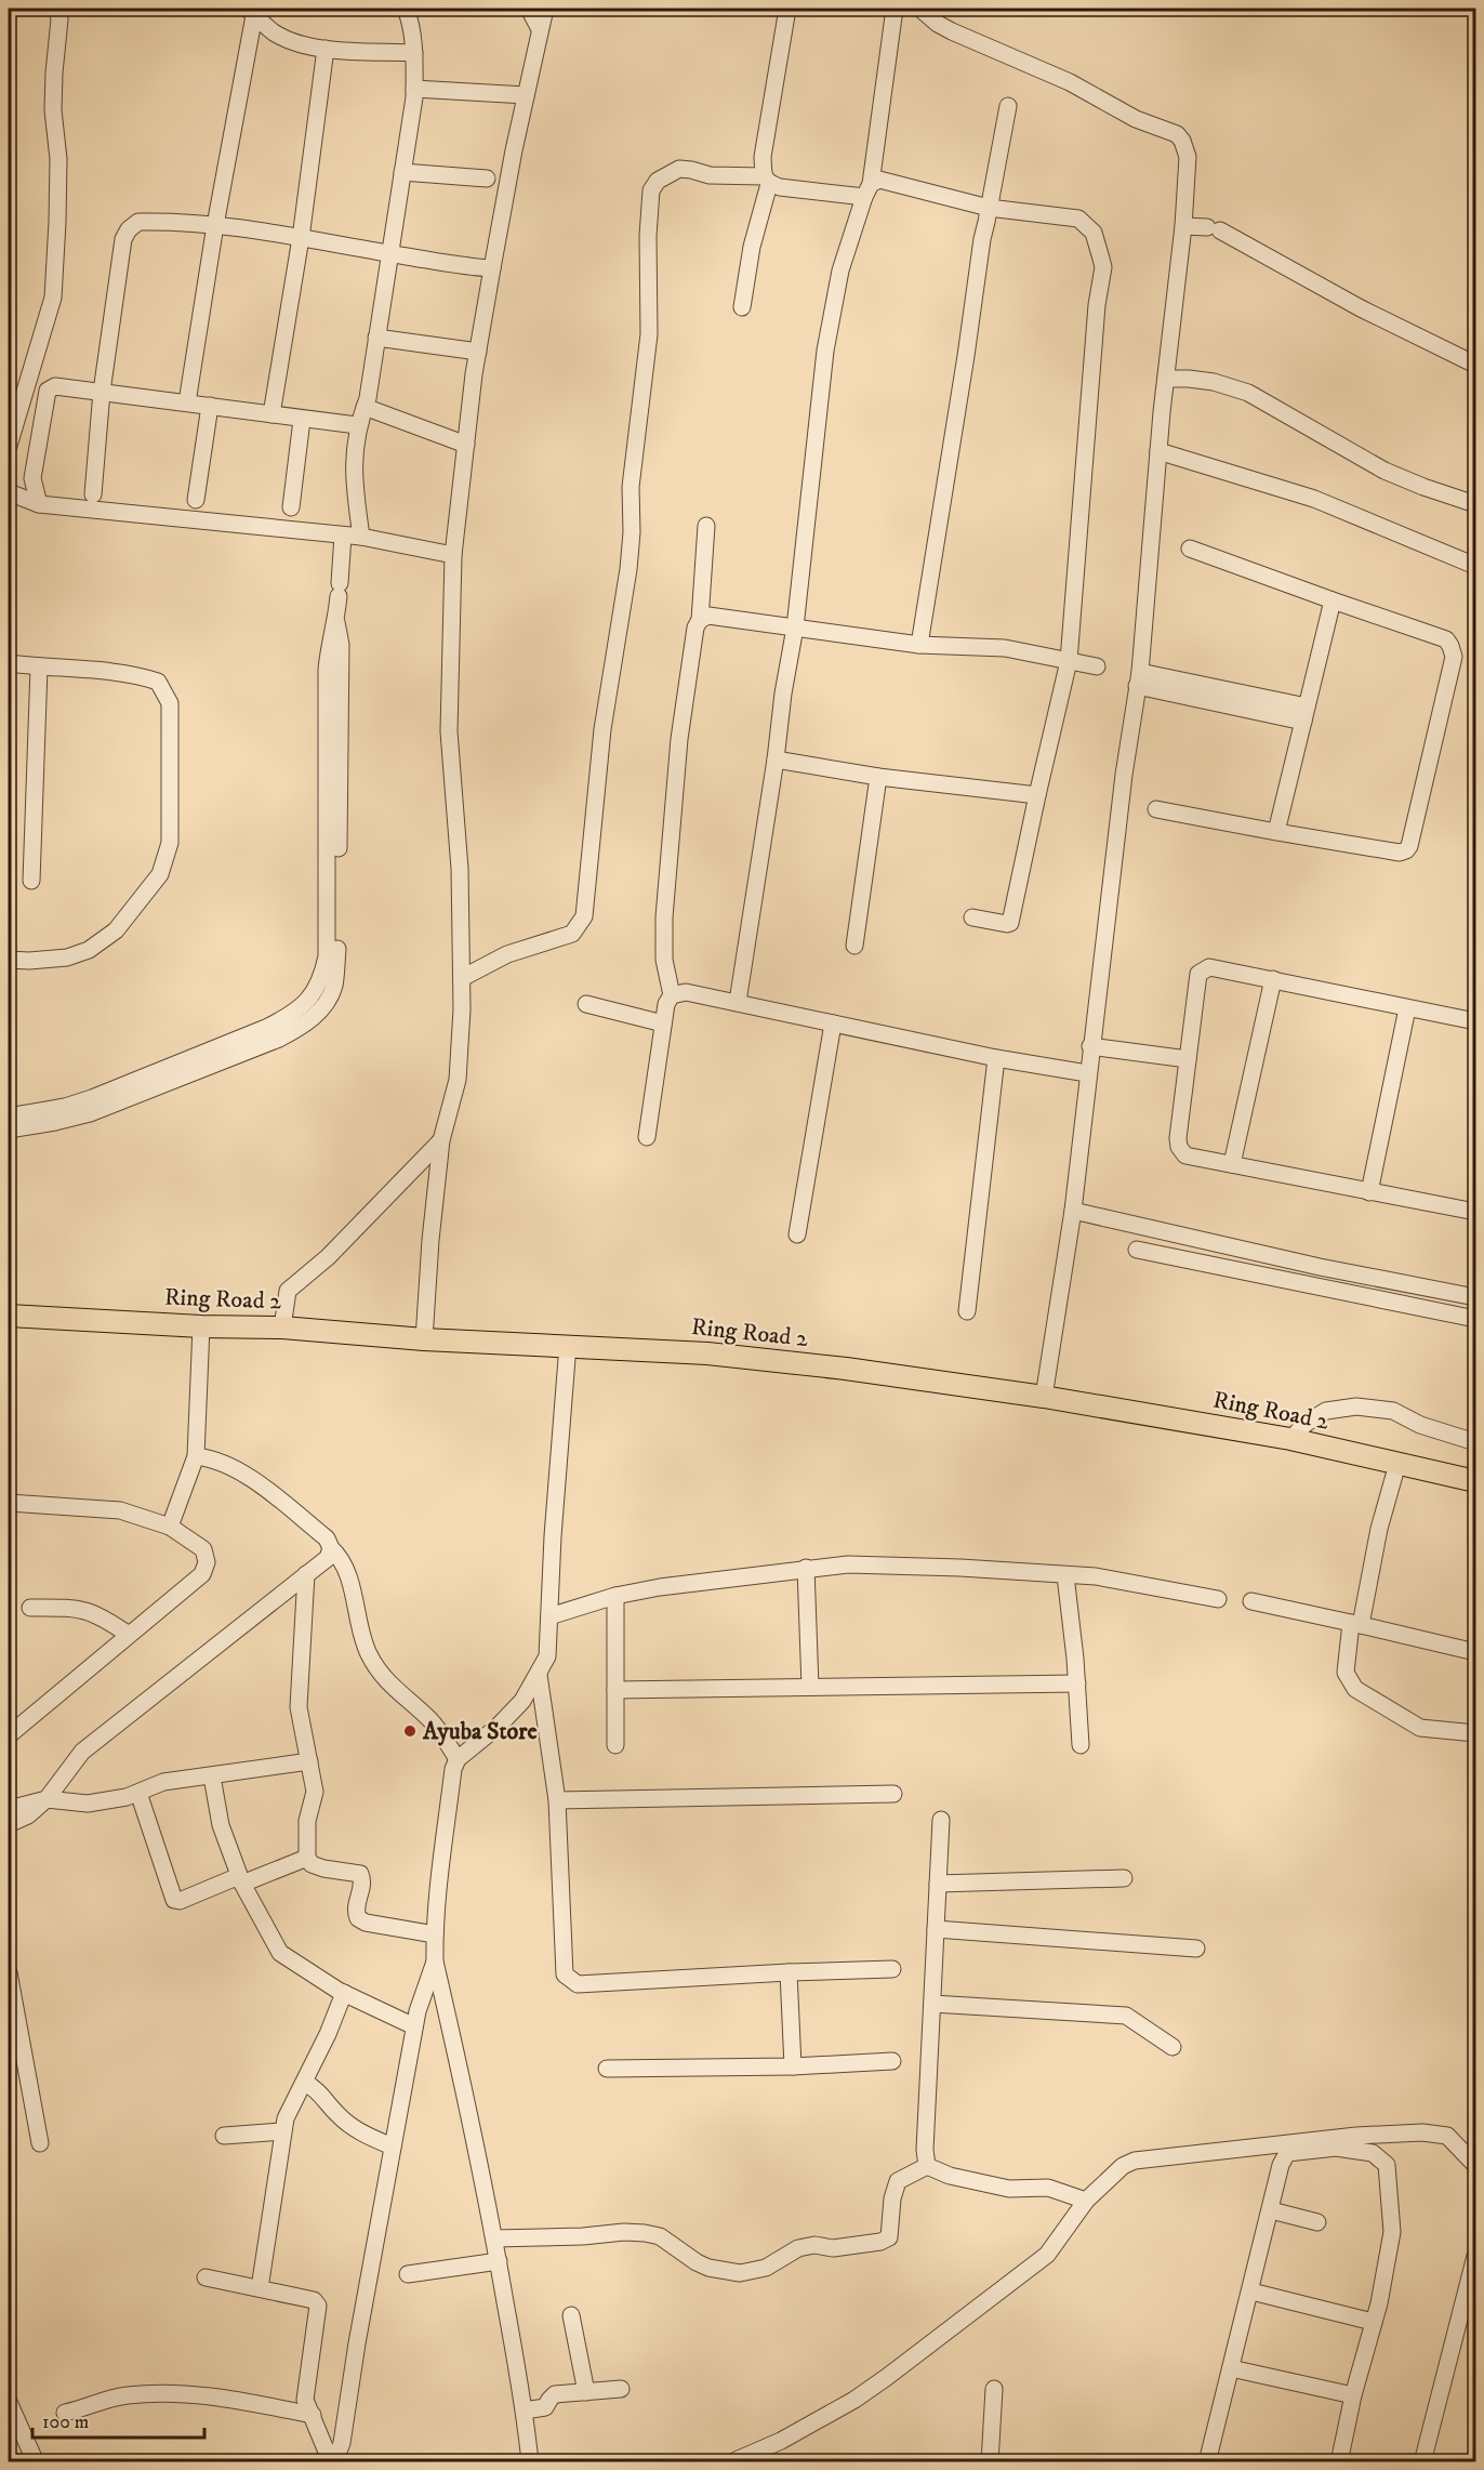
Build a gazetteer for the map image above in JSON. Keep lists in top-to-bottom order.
{
  "streets": {
    "main road": ["Ring Road 2"]
  },
  "places": ["Ayuba Store"],
  "scale_bar": "100 m"
}
